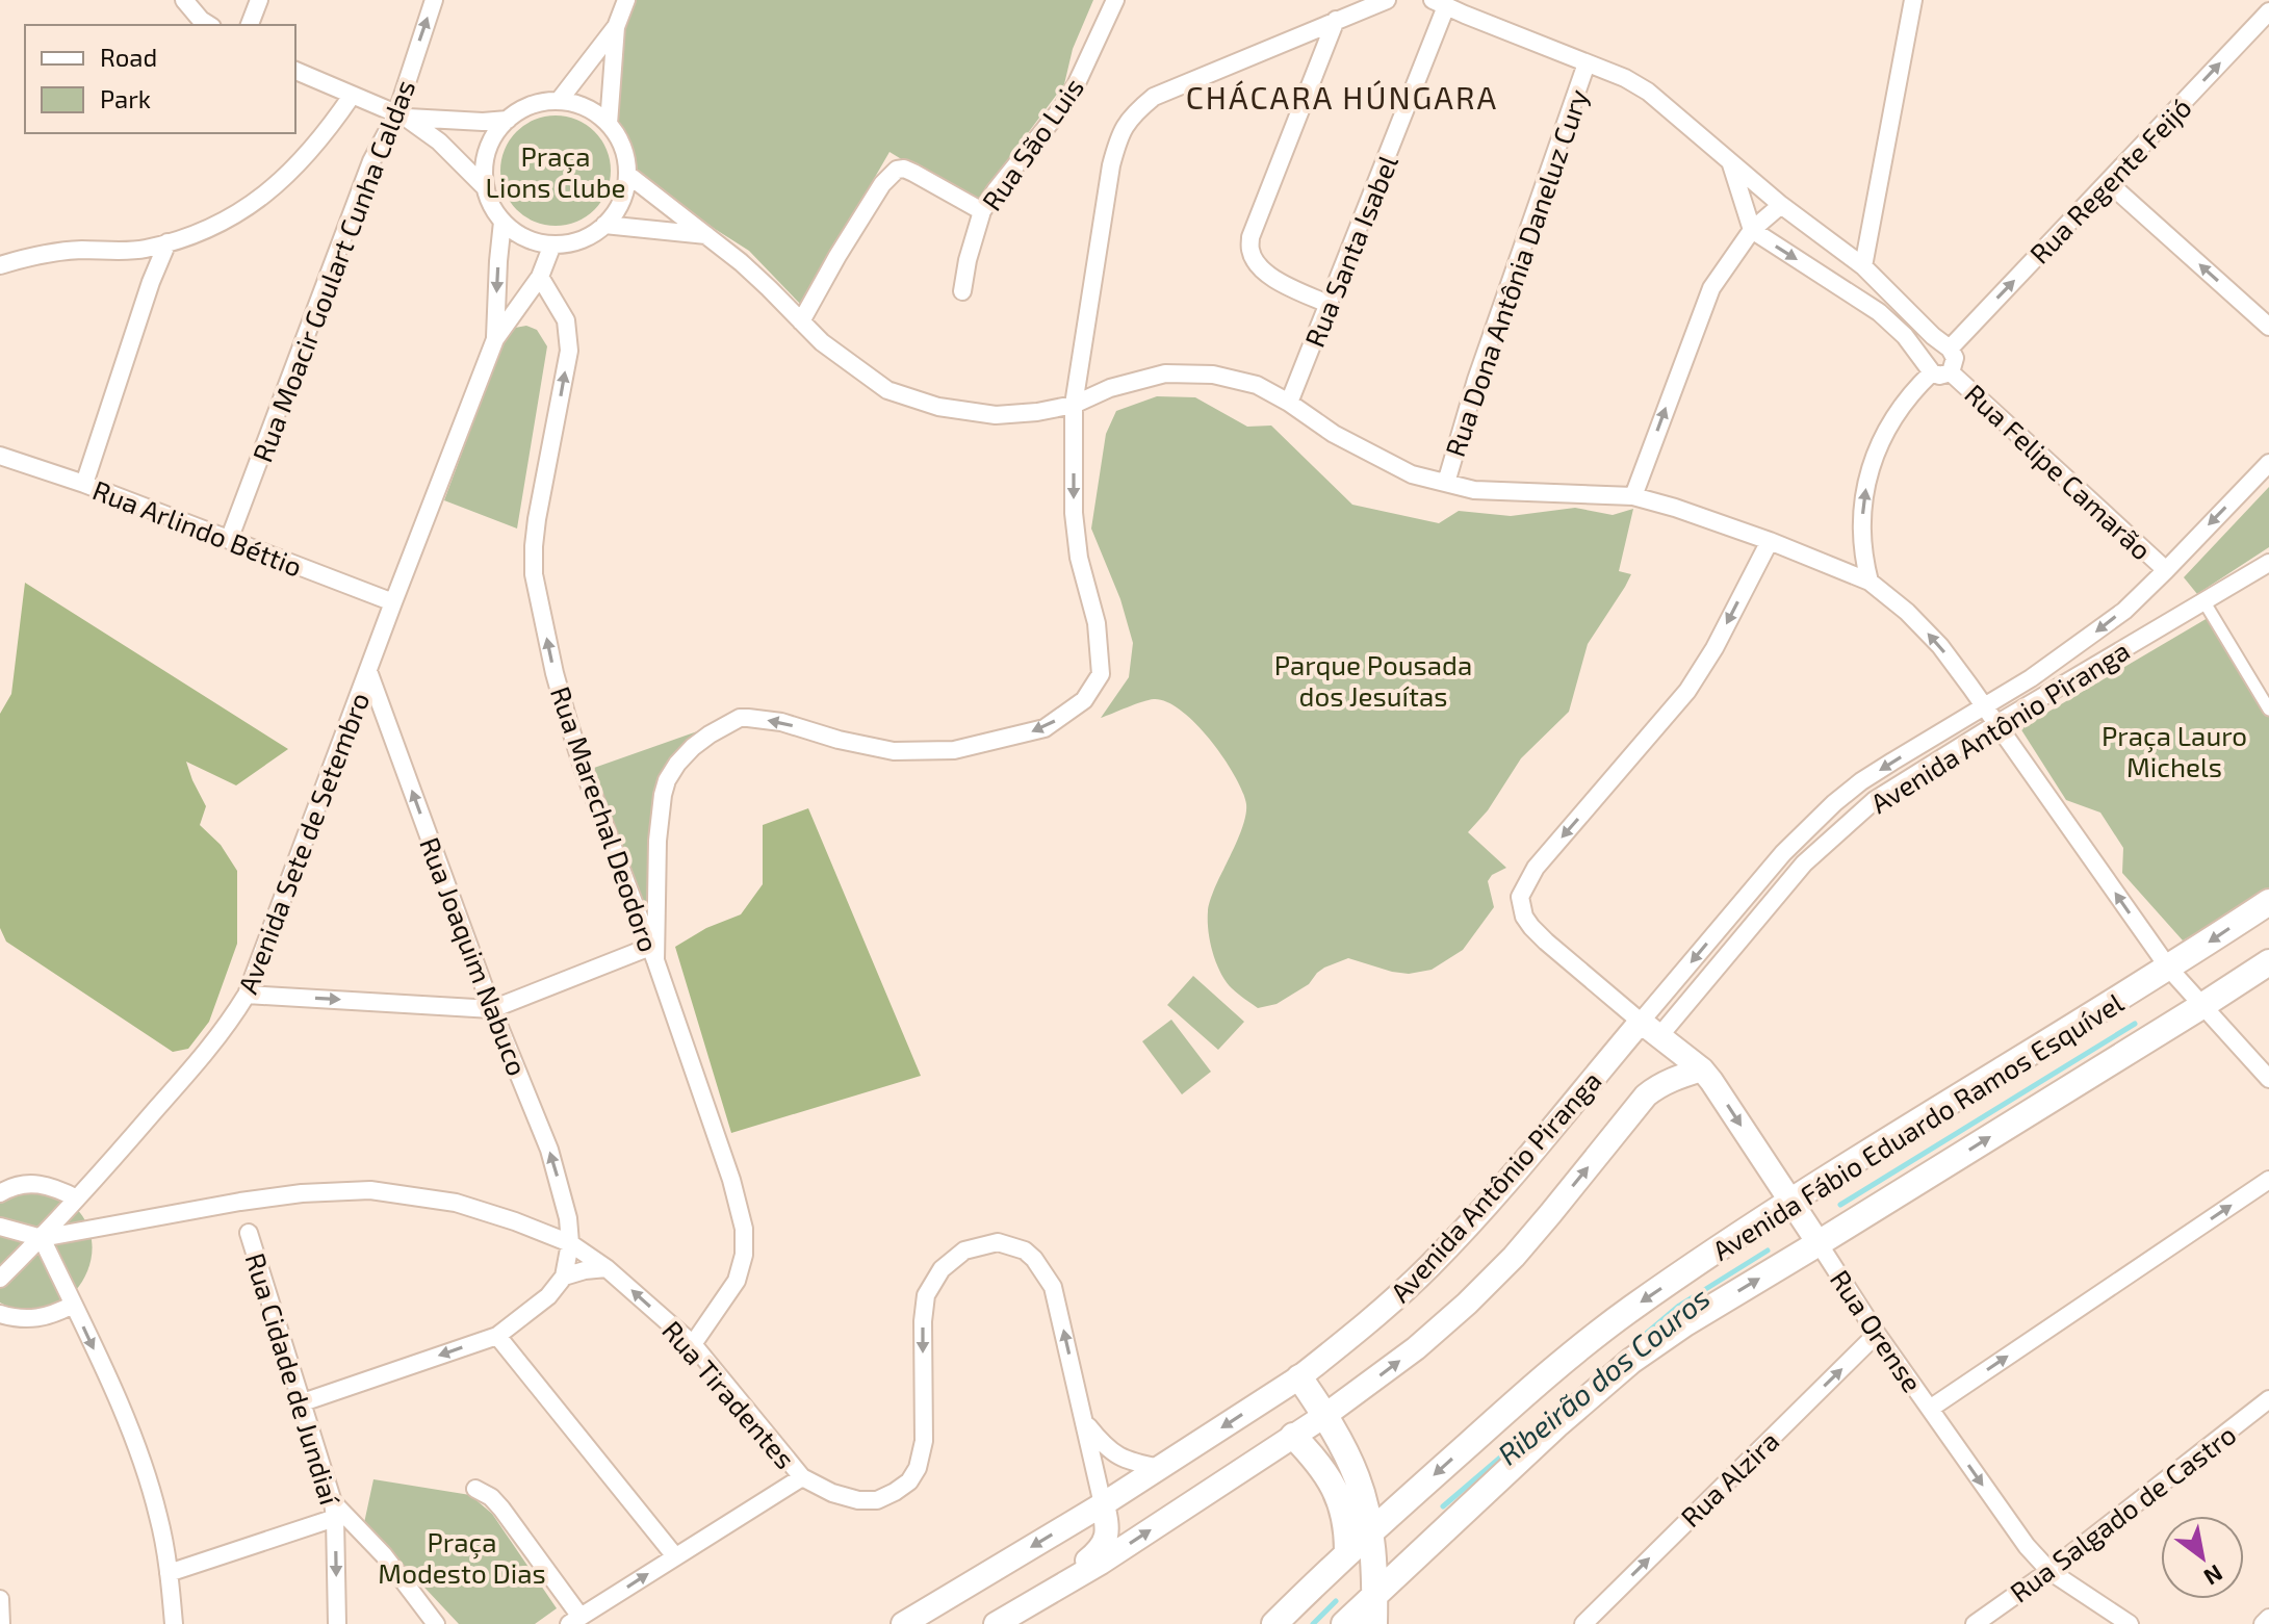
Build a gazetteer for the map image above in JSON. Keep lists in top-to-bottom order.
{
  "streets": {
    "main road": ["Avenida Antônio Piranga", "Avenida Fábio Eduardo Ramos Esquível", "Rua Orense"],
    "street": [
      "Rua São Luis",
      "Rua Regente Feijó",
      "Rua Santa Isabel",
      "Rua Moacir Goulart Cunha Caldas",
      "Rua Dona Antônia Daneluz Cury",
      "Rua Felipe Camarão",
      "Rua Arlindo Béttio",
      "Rua Marechal Deodoro",
      "Avenida Sete de Setembro",
      "Rua Joaquim Nabuco",
      "Rua Cidade de Jundiaí",
      "Rua Tiradentes",
      "Rua Alzira",
      "Rua Salgado de Castro"
    ]
  },
  "crossings": [
    ["Rua Regente Feijó", "Rua Felipe Camarão"],
    ["Rua Moacir Goulart Cunha Caldas", "Rua Arlindo Béttio"],
    ["Rua Felipe Camarão", "Avenida Antônio Piranga"],
    ["Rua Arlindo Béttio", "Avenida Sete de Setembro"],
    ["Avenida Antônio Piranga", "Rua Orense"],
    ["Avenida Antônio Piranga", "Rua Tiradentes"],
    ["Rua Marechal Deodoro", "Avenida Sete de Setembro"],
    ["Rua Marechal Deodoro", "Rua Tiradentes"],
    ["Avenida Sete de Setembro", "Rua Joaquim Nabuco"],
    ["Avenida Sete de Setembro", "Rua Tiradentes"],
    ["Rua Joaquim Nabuco", "Rua Tiradentes"],
    ["Avenida Fábio Eduardo Ramos Esquível", "Rua Orense"],
    ["Rua Orense", "Rua Alzira"],
    ["Rua Orense", "Rua Salgado de Castro"]
  ],
  "one_way": [
    "Rua Regente Feijó",
    "Rua Marechal Deodoro",
    "Rua Joaquim Nabuco",
    "Rua Orense",
    "Rua Alzira"
  ],
  "districts": ["CHÁCARA HÚNGARA"],
  "water": ["Ribeirão dos Couros"],
  "parks": [
    "Praça Lions Clube",
    "Parque Pousada dos Jesuítas",
    "Praça Lauro Michels",
    "Praça Modesto Dias"
  ],
  "legend": ["Road", "Park"],
  "north": "bottom right"
}
